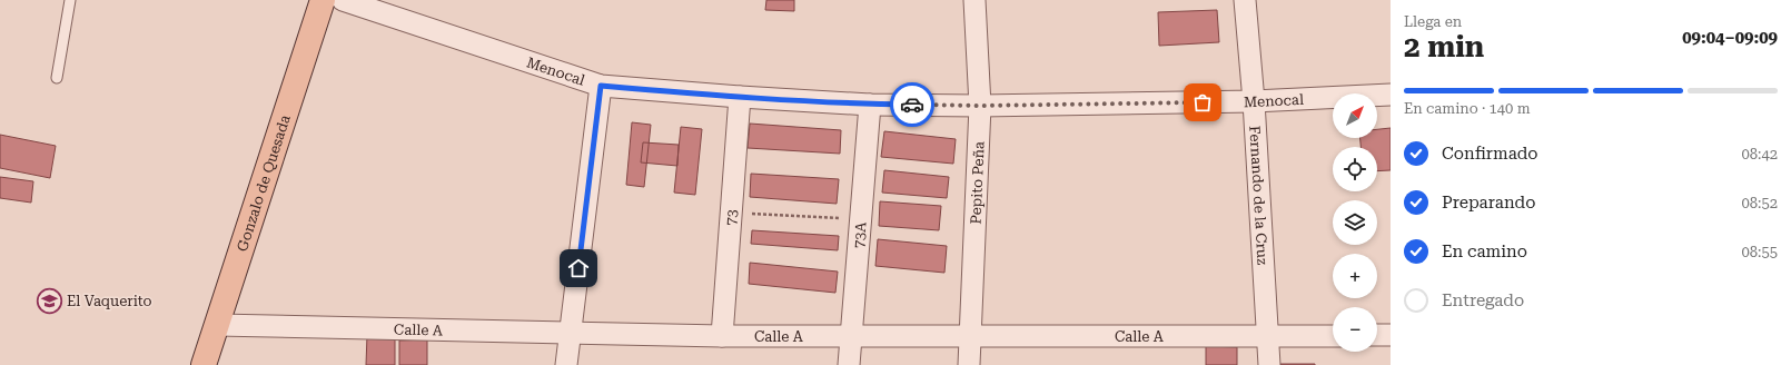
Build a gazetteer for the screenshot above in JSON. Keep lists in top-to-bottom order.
{
  "streets": {
    "main road": ["Gonzalo de Quesada"],
    "street": [
      "Menocal",
      "Pepito Peña",
      "Fernando de la Cruz",
      "73",
      "73A",
      "Calle A"
    ]
  },
  "crossings": [
    ["Menocal", "Pepito Peña"],
    ["Menocal", "Fernando de la Cruz"],
    ["Menocal", "73"],
    ["Menocal", "73A"],
    ["Gonzalo de Quesada", "Calle A"],
    ["Pepito Peña", "Calle A"],
    ["Fernando de la Cruz", "Calle A"],
    ["73", "Calle A"],
    ["73A", "Calle A"]
  ],
  "places": {
    "school or university": ["El Vaquerito"]
  },
  "north": "top right",
  "page": {
    "heading": ["2 min", "Llega en", "09:04–09:09"],
    "bar": "En camino · 140 m",
    "map_buttons": ["+", "−"],
    "list": [
      ["Confirmado", "08:42"],
      ["Preparando", "08:52"],
      ["En camino", "08:55"],
      "Entregado"
    ]
  }
}
